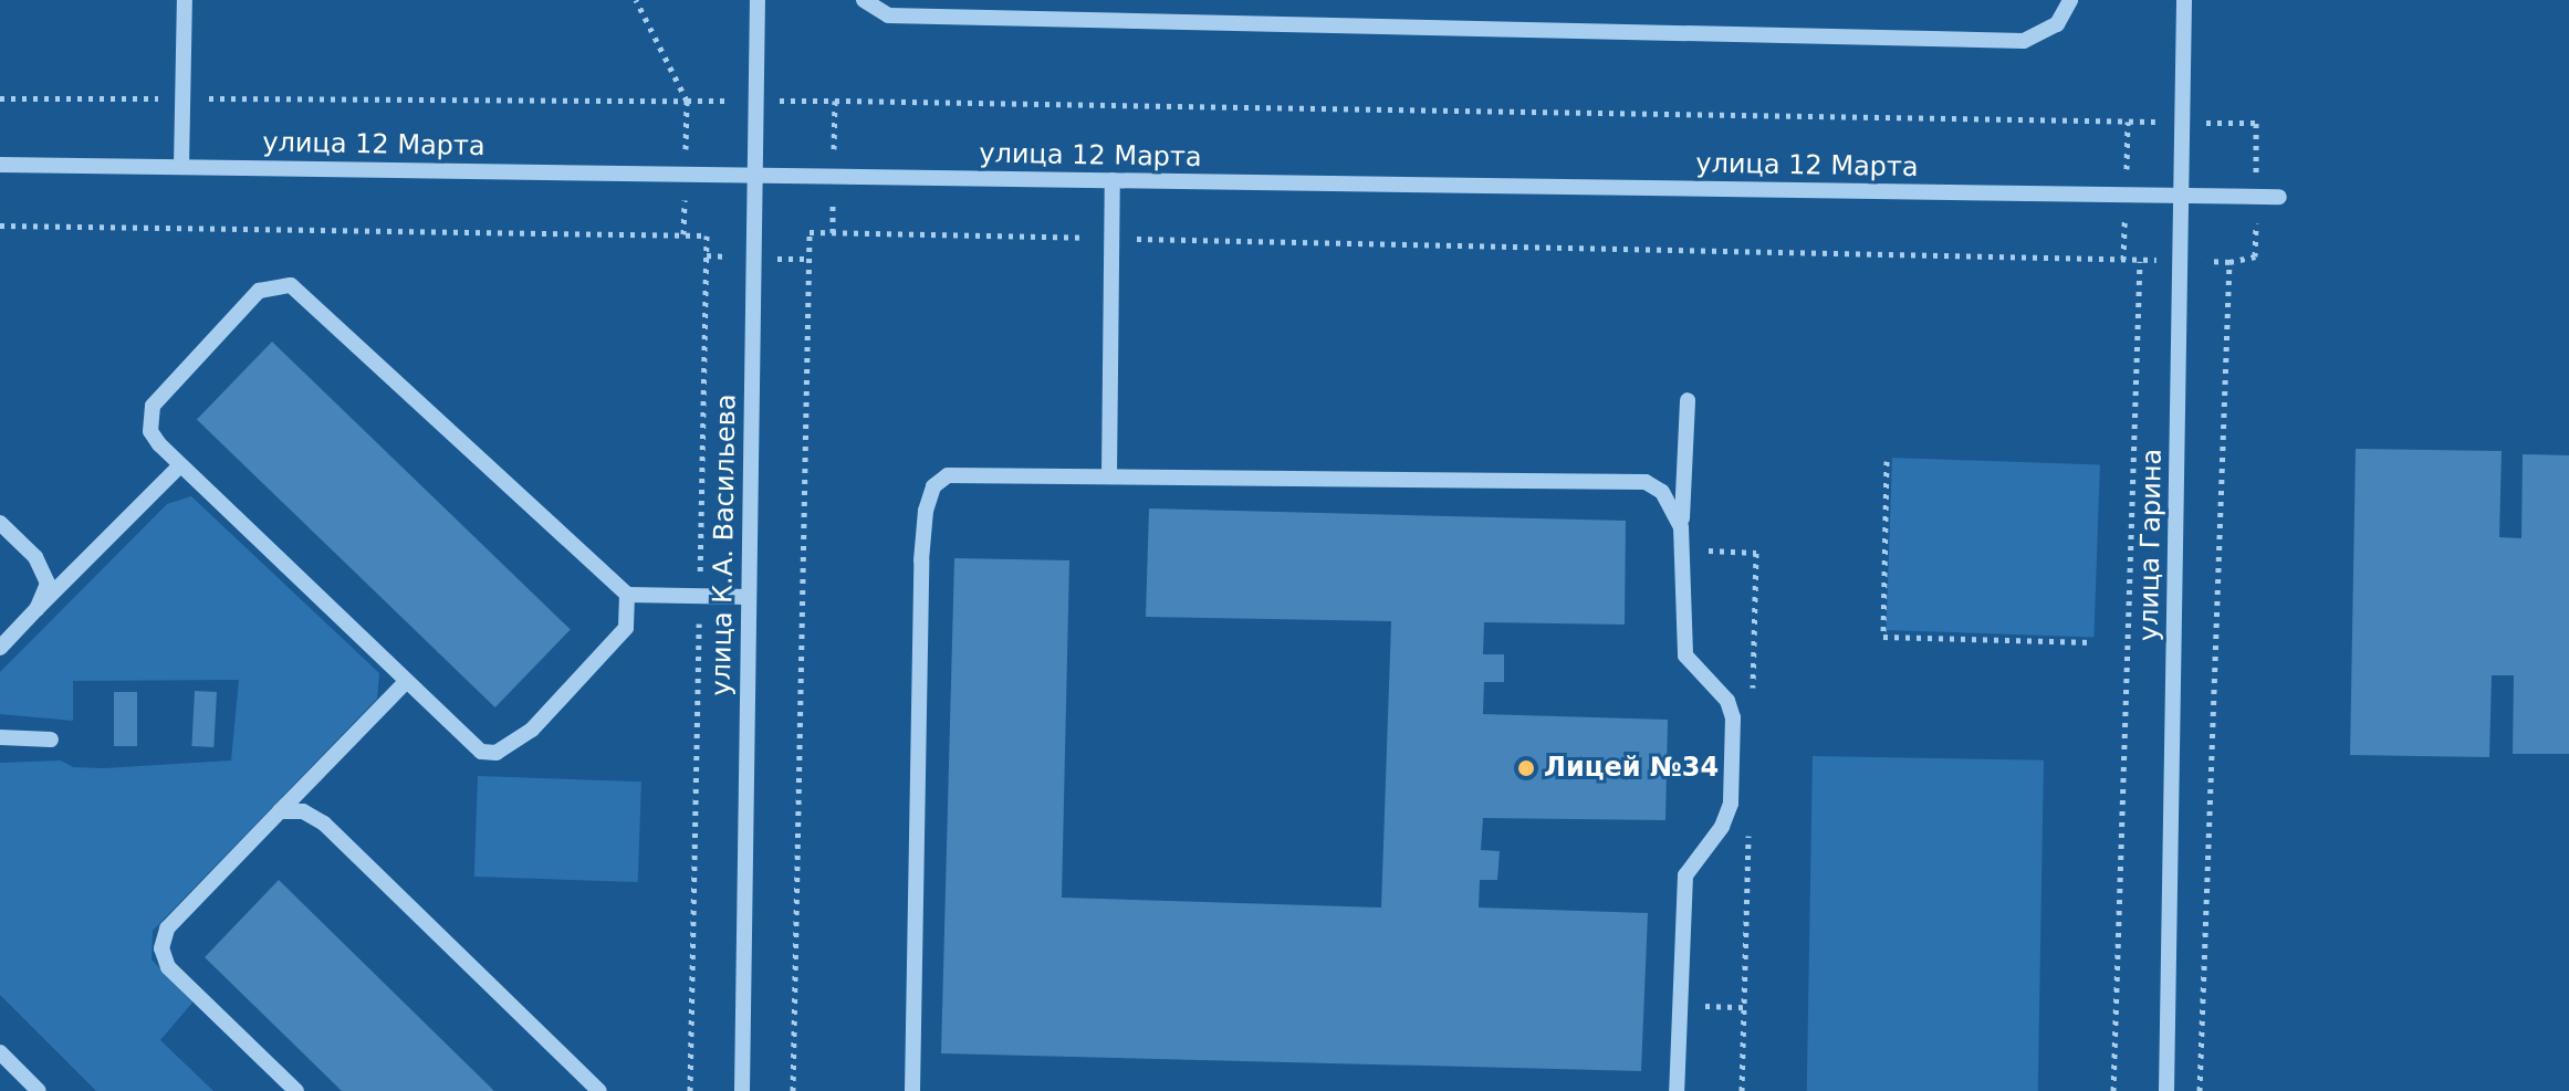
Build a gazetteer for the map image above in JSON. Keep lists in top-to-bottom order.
{
  "streets": {
    "street": ["улица 12 Марта", "улица К.А. Васильева", "улица Гарина"]
  },
  "crossings": [
    ["улица 12 Марта", "улица К.А. Васильева"],
    ["улица 12 Марта", "улица Гарина"]
  ],
  "places": ["Лицей №34"]
}
